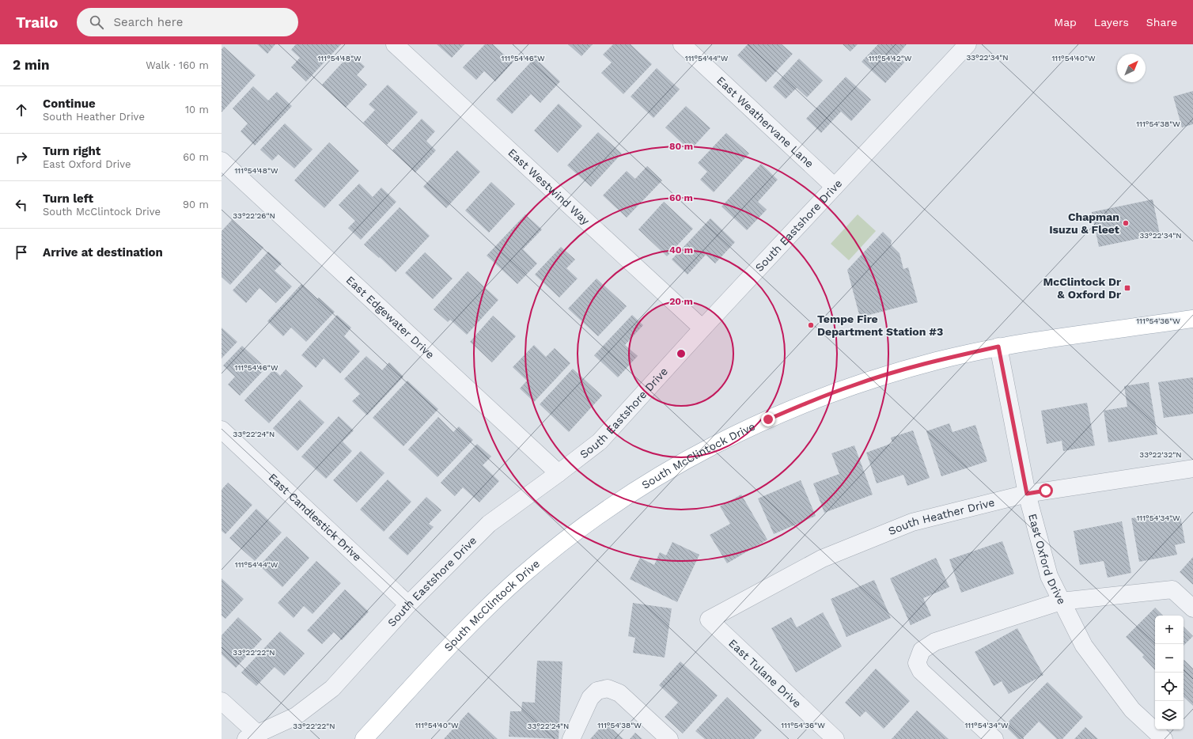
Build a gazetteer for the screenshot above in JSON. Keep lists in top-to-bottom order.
{
  "streets": {
    "main road": ["South McClintock Drive"],
    "street": [
      "East Weathervane Lane",
      "East Westwind Way",
      "South Eastshore Drive",
      "East Edgewater Drive",
      "East Candlestick Drive",
      "South Heather Drive",
      "East Oxford Drive",
      "East Tulane Drive"
    ]
  },
  "crossings": [
    ["East Weathervane Lane", "South Eastshore Drive"],
    ["East Westwind Way", "South Eastshore Drive"],
    ["South Eastshore Drive", "East Edgewater Drive"],
    ["South Eastshore Drive", "East Candlestick Drive"],
    ["South McClintock Drive", "East Oxford Drive"],
    ["South Heather Drive", "East Oxford Drive"],
    ["South Heather Drive", "East Tulane Drive"]
  ],
  "places": {
    "other": ["Chapman Isuzu & Fleet", "Tempe Fire Department Station #3"],
    "transit": ["McClintock Dr & Oxford Dr"]
  },
  "north": "top right",
  "page": {
    "header": "Trailo",
    "search": "Search here",
    "nav": ["Map", "Layers", "Share"],
    "heading": ["2 min", "Walk · 160 m"],
    "list": [
      ["Continue", "South Heather Drive", "10 m"],
      ["Turn right", "East Oxford Drive", "60 m"],
      ["Turn left", "South McClintock Drive", "90 m"],
      "Arrive at destination"
    ],
    "map_buttons": ["+", "−"]
  },
  "coordinates": [
    "33°22'34\"N",
    "111°54'48\"W",
    "111°54'46\"W",
    "111°54'44\"W",
    "111°54'42\"W",
    "111°54'40\"W",
    "111°54'38\"W",
    "33°22'26\"N",
    "111°54'36\"W",
    "33°22'24\"N",
    "33°22'32\"N",
    "111°54'34\"W",
    "33°22'22\"N"
  ],
  "rings": [
    "80 m",
    "60 m",
    "40 m",
    "20 m"
  ]
}
